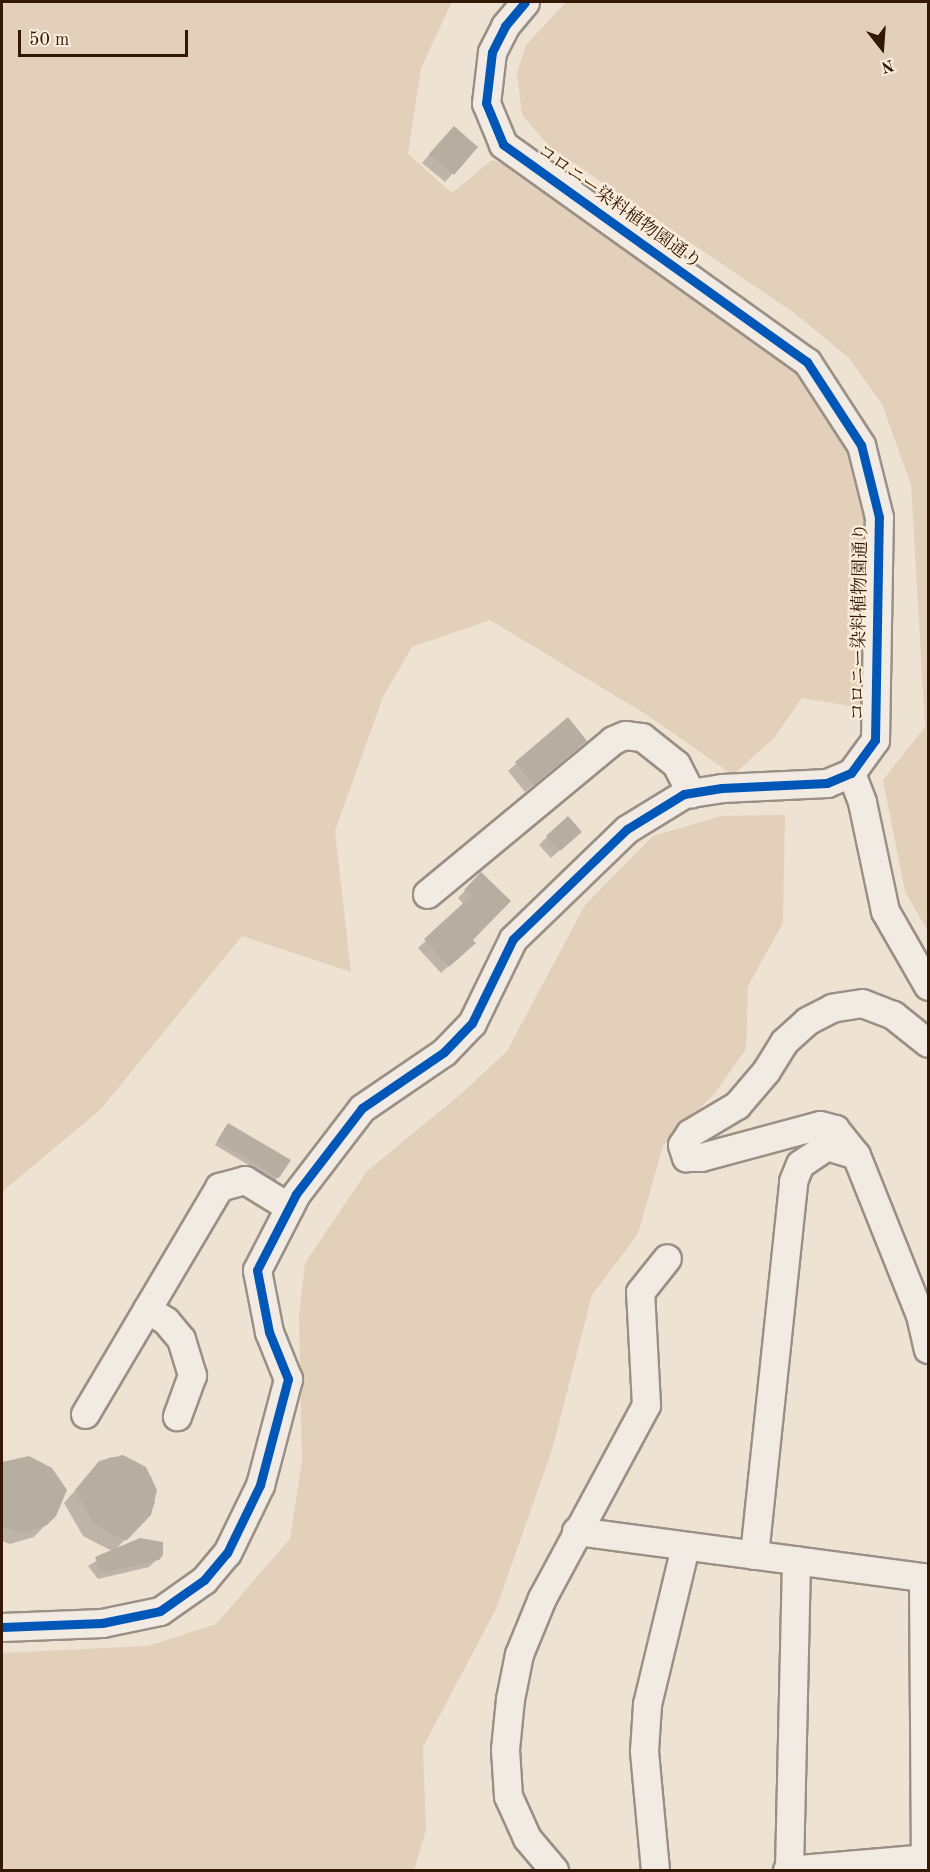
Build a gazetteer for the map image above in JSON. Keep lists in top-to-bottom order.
{
  "streets": {
    "street": ["コロニー染料植物園通り"]
  },
  "scale_bar": "50 m",
  "north": "bottom"
}
